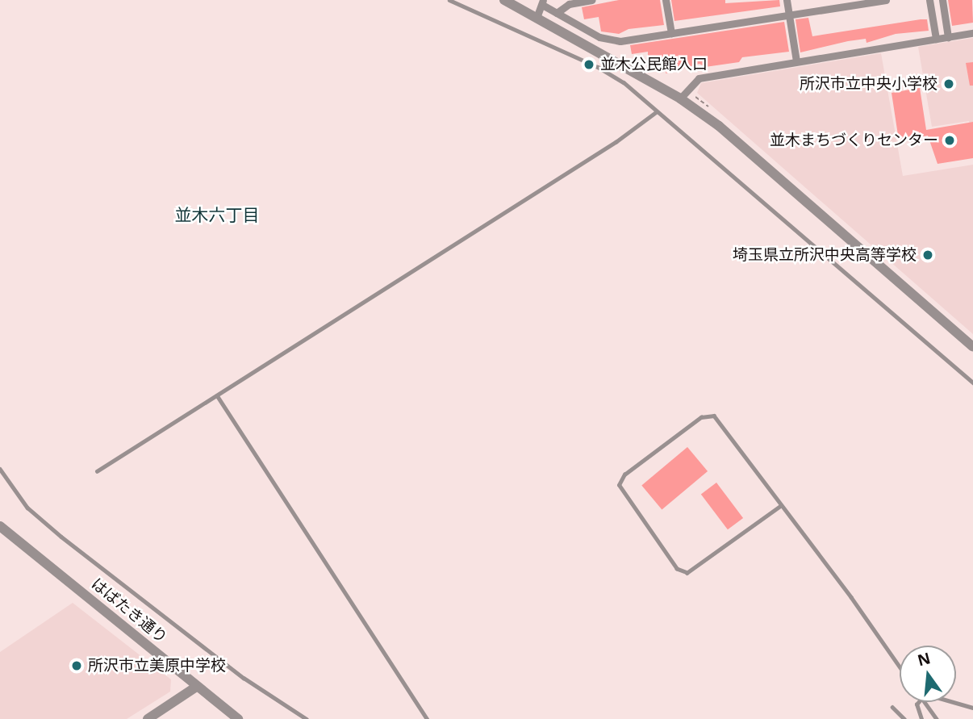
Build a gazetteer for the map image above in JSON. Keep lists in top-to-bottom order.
{
  "streets": {
    "street": ["はばたき通り"]
  },
  "districts": ["並木六丁目"],
  "places": [
    "並木公民館入口",
    "所沢市立中央小学校",
    "並木まちづくりセンター",
    "埼玉県立所沢中央高等学校",
    "所沢市立美原中学校"
  ],
  "north": "top"
}
